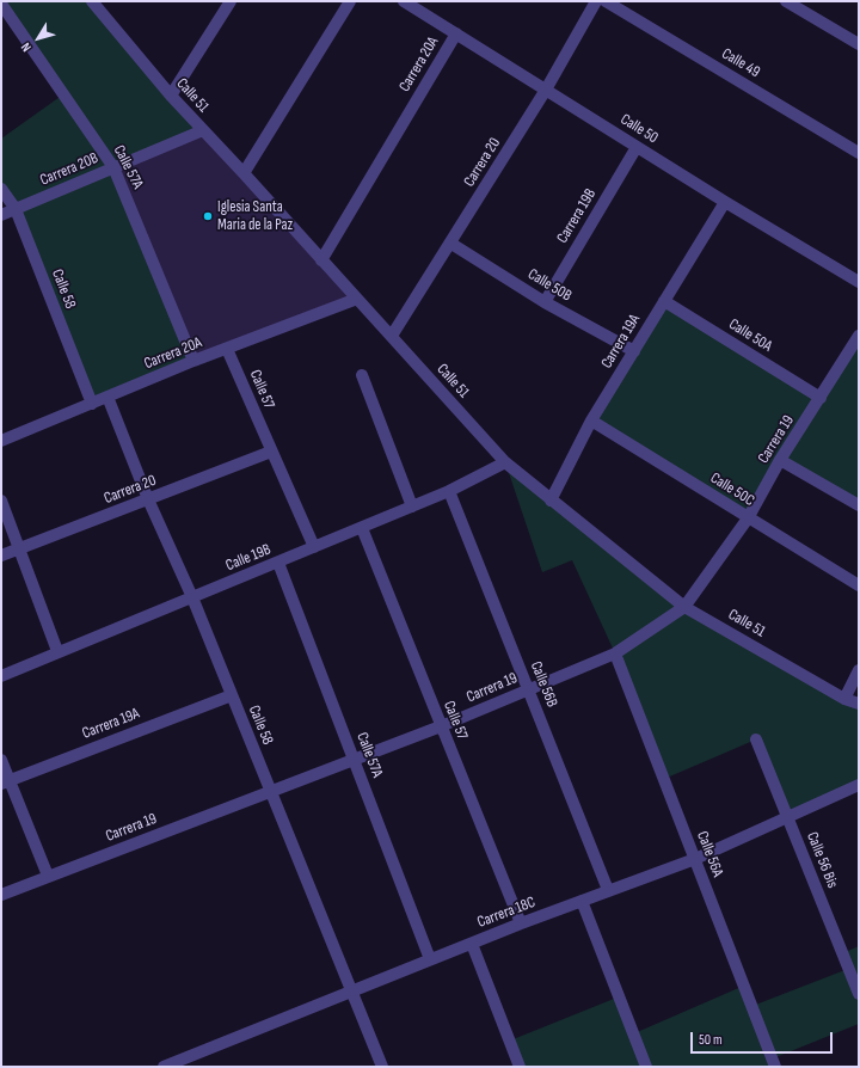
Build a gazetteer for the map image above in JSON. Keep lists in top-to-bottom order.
{
  "streets": {
    "street": [
      "Calle 49",
      "Carrera 20A",
      "Calle 51",
      "Calle 50",
      "Carrera 20",
      "Calle 57A",
      "Carrera 20B",
      "Carrera 19B",
      "Calle 50B",
      "Calle 58",
      "Calle 50A",
      "Carrera 19A",
      "Calle 57",
      "Carrera 19",
      "Calle 50C",
      "Calle 19B",
      "Calle 56B",
      "Calle 56A",
      "Calle 56 Bis",
      "Carrera 18C"
    ]
  },
  "crossings": [
    ["Carrera 20A", "Calle 51"],
    ["Carrera 20A", "Calle 50"],
    ["Carrera 20A", "Calle 57A"],
    ["Carrera 20A", "Calle 58"],
    ["Carrera 20A", "Calle 57"],
    ["Calle 51", "Carrera 20"],
    ["Calle 51", "Carrera 20B"],
    ["Calle 51", "Carrera 19A"],
    ["Calle 51", "Carrera 19"],
    ["Calle 51", "Calle 19B"],
    ["Calle 50", "Carrera 20"],
    ["Calle 50", "Carrera 19B"],
    ["Calle 50", "Carrera 19A"],
    ["Carrera 20", "Calle 50B"],
    ["Carrera 20", "Calle 58"],
    ["Carrera 20", "Calle 57"],
    ["Calle 57A", "Carrera 20B"],
    ["Calle 57A", "Carrera 19"],
    ["Calle 57A", "Calle 19B"],
    ["Calle 57A", "Carrera 18C"],
    ["Carrera 20B", "Calle 58"],
    ["Carrera 19B", "Calle 50B"],
    ["Calle 50B", "Carrera 19A"],
    ["Calle 58", "Carrera 19A"],
    ["Calle 58", "Carrera 19"],
    ["Calle 58", "Calle 19B"],
    ["Calle 58", "Carrera 18C"],
    ["Calle 50A", "Carrera 19A"],
    ["Calle 50A", "Carrera 19"],
    ["Carrera 19A", "Calle 50C"],
    ["Calle 57", "Carrera 19"],
    ["Calle 57", "Calle 19B"],
    ["Calle 57", "Carrera 18C"],
    ["Carrera 19", "Calle 50C"],
    ["Carrera 19", "Calle 56B"],
    ["Carrera 19", "Calle 56A"],
    ["Calle 19B", "Calle 56B"],
    ["Calle 56B", "Carrera 18C"],
    ["Calle 56A", "Carrera 18C"],
    ["Calle 56 Bis", "Carrera 18C"]
  ],
  "places": ["Iglesia Santa Maria de la Paz"],
  "scale_bar": "50 m",
  "north": "bottom left"
}
